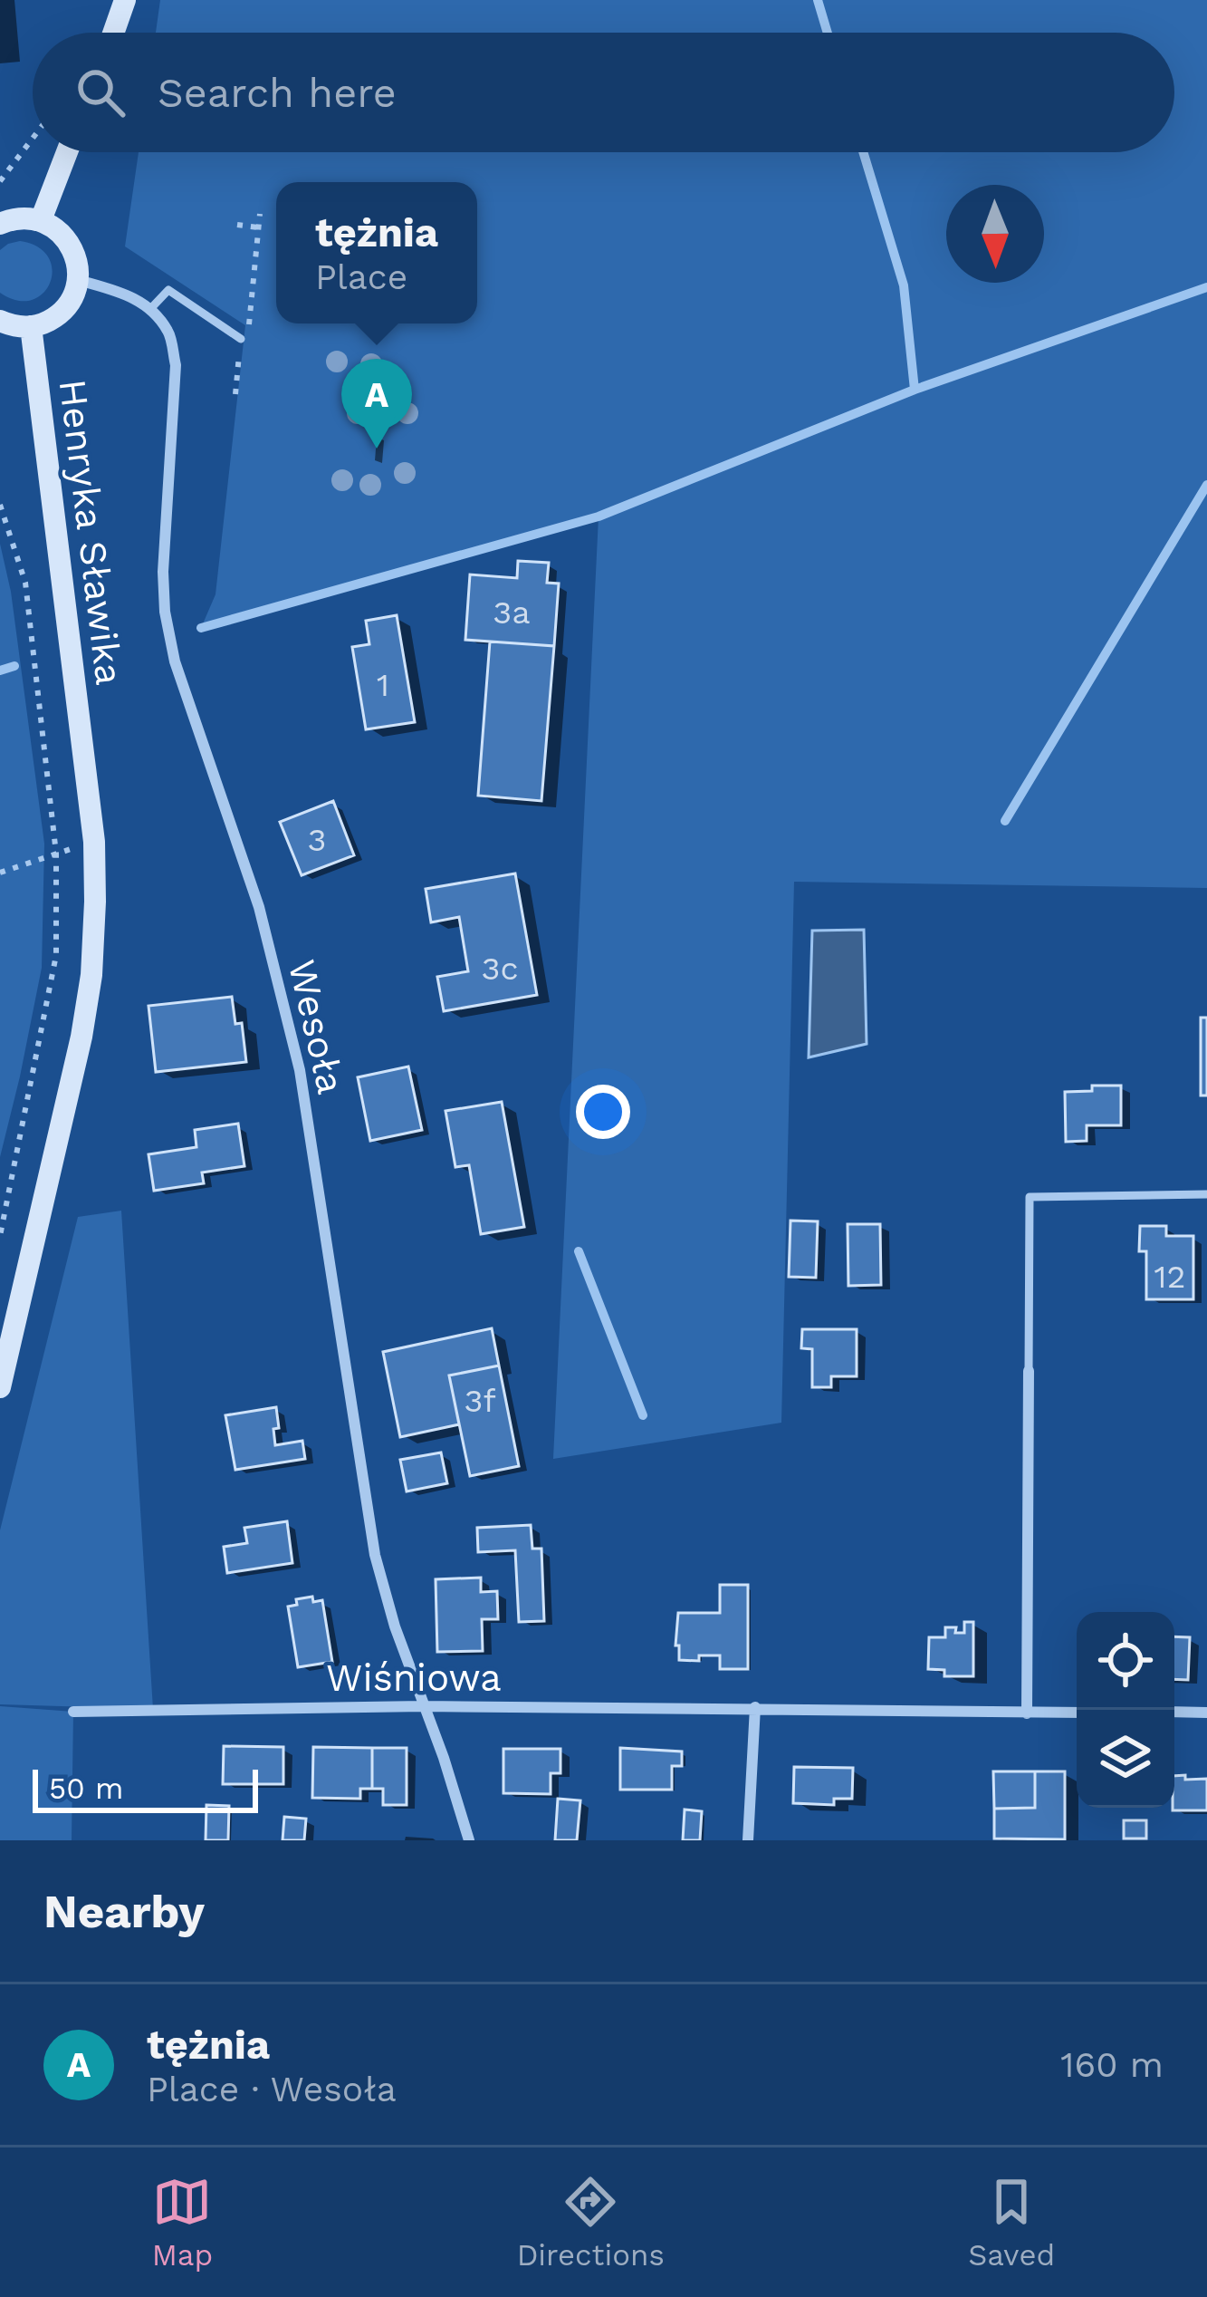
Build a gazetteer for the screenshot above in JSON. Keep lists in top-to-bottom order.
{
  "streets": {
    "main road": ["Henryka Sławika"],
    "street": ["Wesoła", "Wiśniowa"]
  },
  "crossings": [
    ["Wesoła", "Wiśniowa"]
  ],
  "house_numbers": [
    "3a",
    "1",
    "3",
    "3c",
    "12",
    "3f"
  ],
  "scale_bar": "50 m",
  "north": "bottom",
  "page": {
    "search": "Search here",
    "popup": ["tężnia", "Place"],
    "pins": "A",
    "scale": "50 m",
    "heading": "Nearby",
    "list": [
      {
        "mark": "A",
        "name": "tężnia",
        "note": "Place · Wesoła",
        "value": "160 m"
      }
    ],
    "nav": ["Map", "Directions", "Saved"]
  }
}
